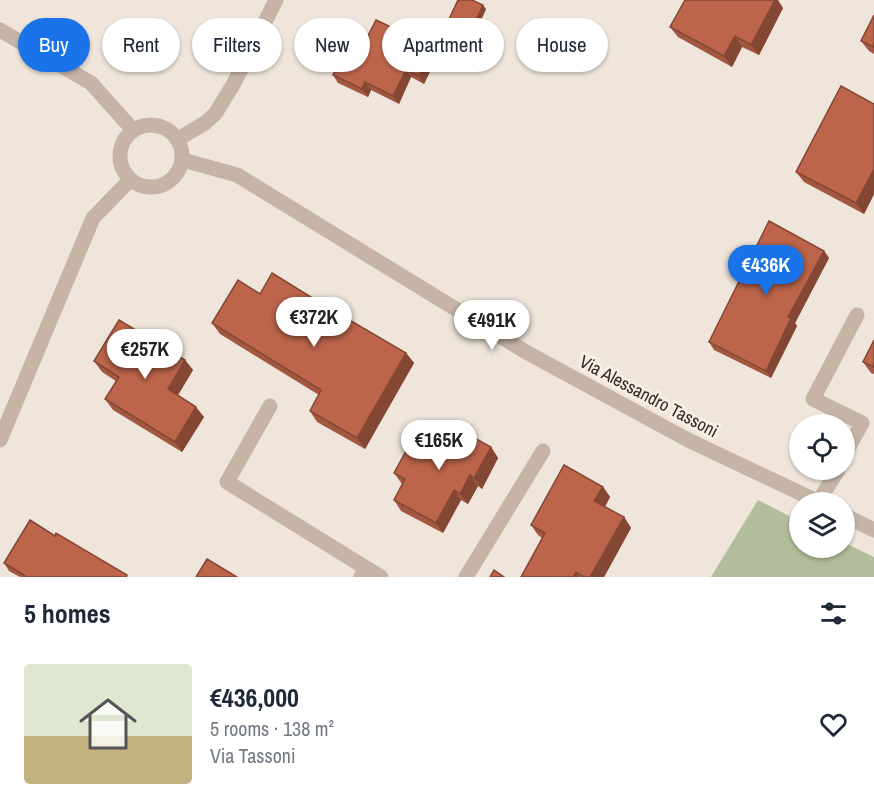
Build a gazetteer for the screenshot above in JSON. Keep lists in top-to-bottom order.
{
  "streets": {
    "street": ["Via Alessandro Tassoni"]
  },
  "page": {
    "chip": [
      "Buy",
      "Rent",
      "Filters",
      "New",
      "Apartment",
      "House"
    ],
    "price": [
      "€436K",
      "€372K",
      "€491K",
      "€257K",
      "€165K"
    ],
    "heading": "5 homes",
    "list": [
      {
        "name": "€436,000",
        "note": "5 rooms · 138 m² · Via Tassoni"
      }
    ]
  }
}
